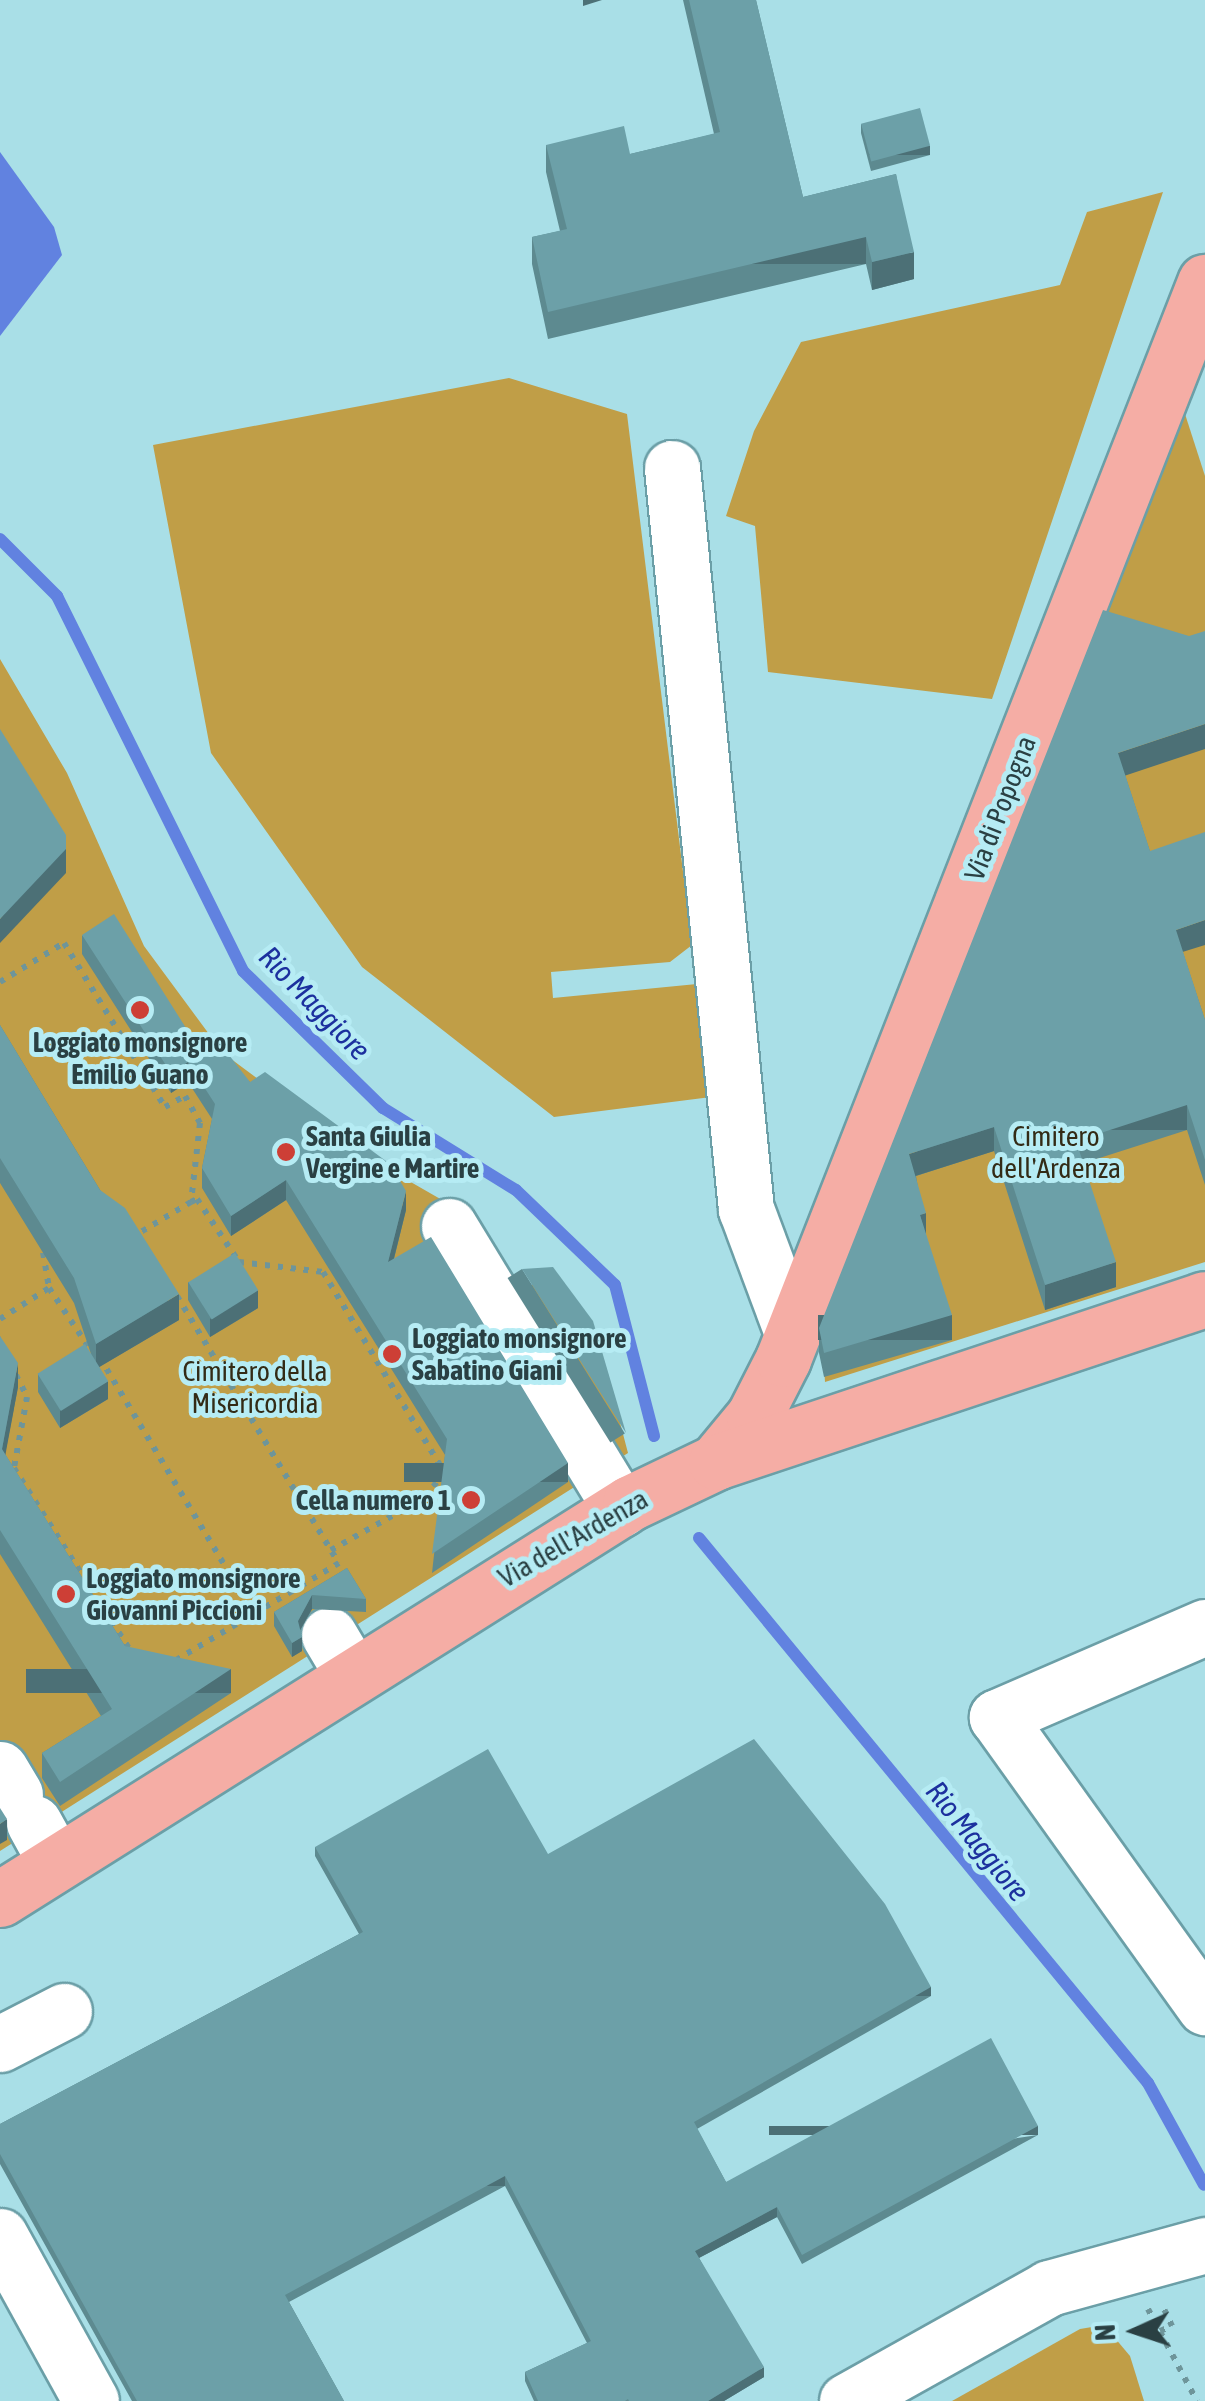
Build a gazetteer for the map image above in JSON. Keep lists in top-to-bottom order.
{
  "streets": {
    "main road": ["Via di Popogna", "Via dell'Ardenza"]
  },
  "crossings": [
    ["Via di Popogna", "Via dell'Ardenza"]
  ],
  "water": ["Rio Maggiore"],
  "parks": ["Cimitero dell'Ardenza", "Cimitero della Misericordia"],
  "places": [
    "Loggiato monsignore Emilio Guano",
    "Santa Giulia Vergine e Martire",
    "Loggiato monsignore Sabatino Giani",
    "Cella numero 1",
    "Loggiato monsignore Giovanni Piccioni"
  ],
  "north": "left"
}
